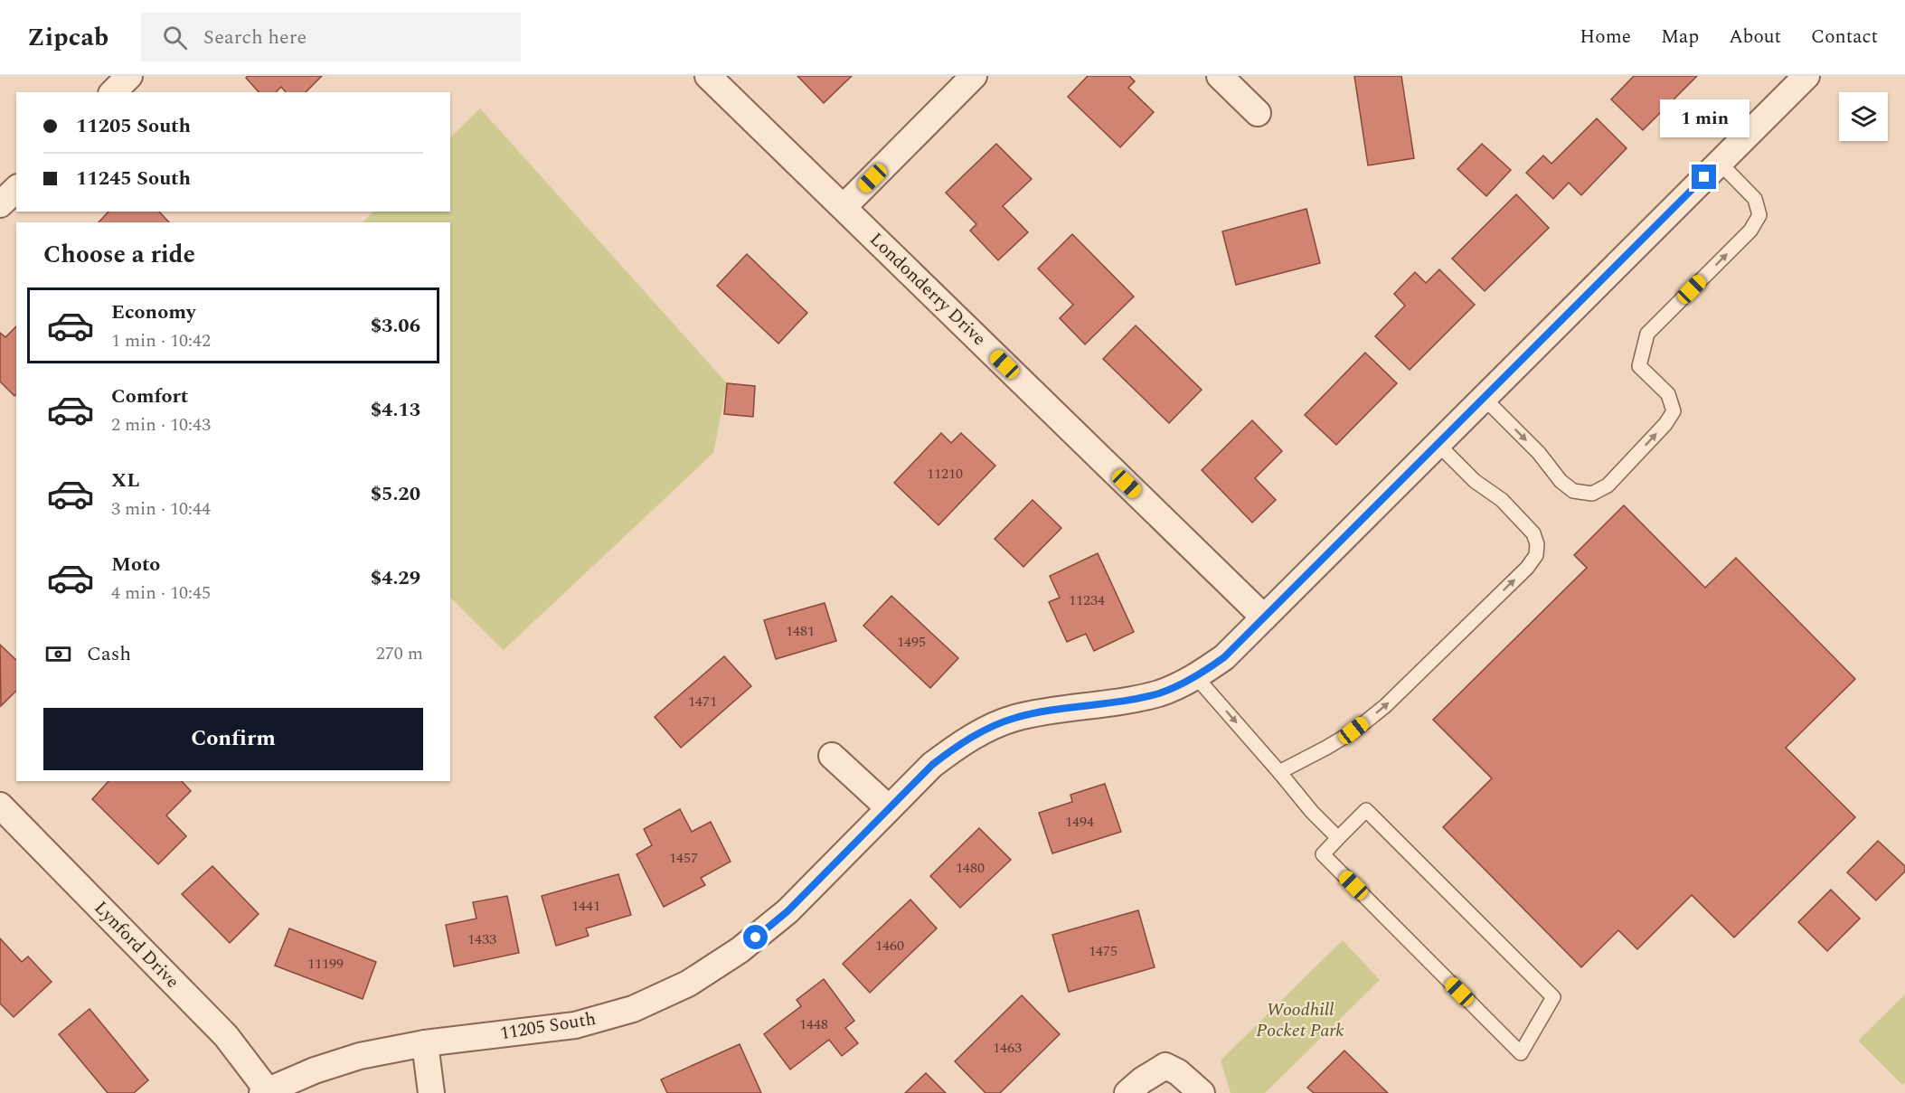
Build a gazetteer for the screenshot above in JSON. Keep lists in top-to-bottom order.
{
  "streets": {
    "street": ["Londonderry Drive", "Lynford Drive", "11205 South"]
  },
  "crossings": [
    ["Londonderry Drive", "11205 South"],
    ["Lynford Drive", "11205 South"]
  ],
  "parks": ["Woodhill Pocket Park"],
  "house_numbers": [
    "11210",
    "11234",
    "1481",
    "1495",
    "1471",
    "1494",
    "1457",
    "1480",
    "1441",
    "1433",
    "1460",
    "1475",
    "11199",
    "1448",
    "1463"
  ],
  "page": {
    "header": "Zipcab",
    "search": "Search here",
    "nav": [
      "Home",
      "Map",
      "About",
      "Contact"
    ],
    "banner": ["11205 South", "11245 South"],
    "bubble": "1 min",
    "heading": "Choose a ride",
    "list": [
      {
        "name": "Economy",
        "note": "1 min · 10:42",
        "value": "$3.06"
      },
      {
        "name": "Comfort",
        "note": "2 min · 10:43",
        "value": "$4.13"
      },
      {
        "name": "XL",
        "note": "3 min · 10:44",
        "value": "$5.20"
      },
      {
        "name": "Moto",
        "note": "4 min · 10:45",
        "value": "$4.29"
      }
    ],
    "pay": ["Cash", "270 m"],
    "buttons": "Confirm"
  }
}
